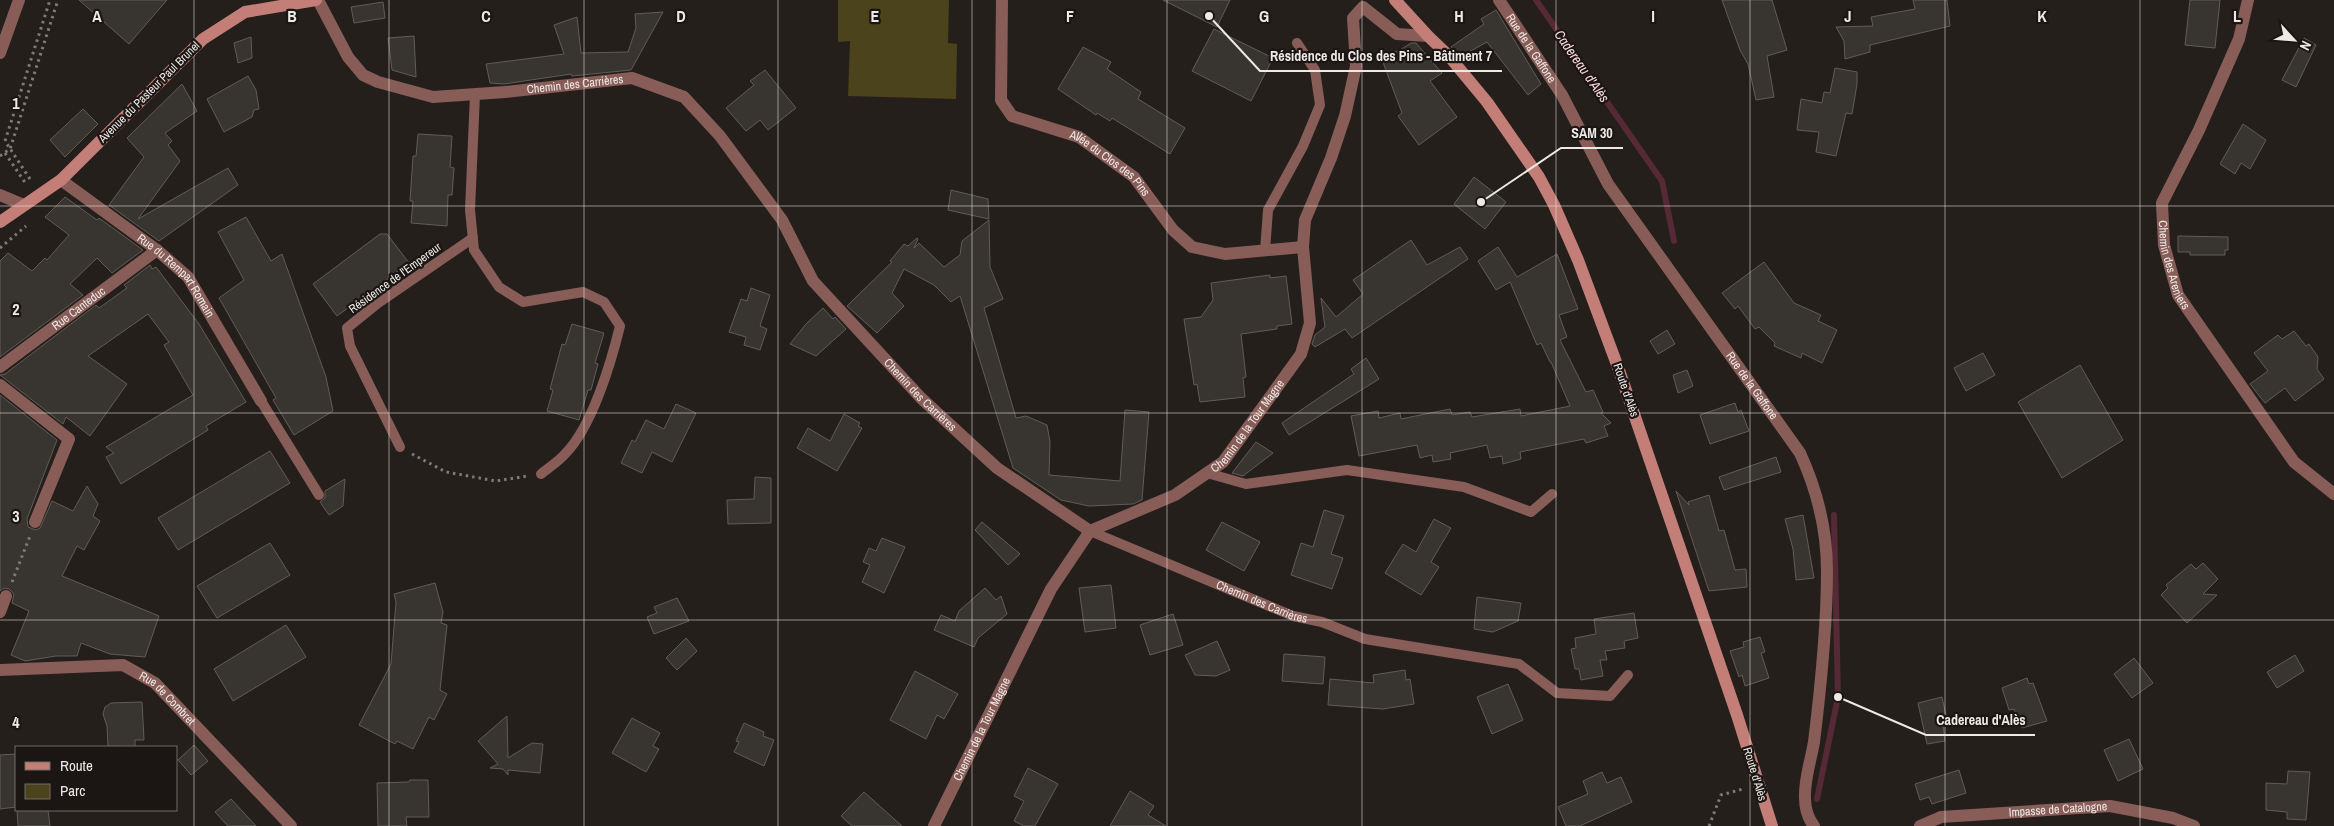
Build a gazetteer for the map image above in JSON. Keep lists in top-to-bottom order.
{
  "streets": {
    "main road": ["Avenue du Pasteur Paul Brunel", "Route d'Alès"],
    "street": [
      "Rue de la Gaffone",
      "Chemin des Carrières",
      "Allée du Clos des Pins",
      "Chemin des Areniers",
      "Rue du Rempart Romain",
      "Rue Canteduc",
      "Chemin de la Tour Magne",
      "Rue de Combret",
      "Impasse de Catalogne"
    ],
    "lane": ["Résidence de l'Empereur"]
  },
  "crossings": [
    ["Chemin des Carrières", "Avenue du Pasteur Paul Brunel"],
    ["Chemin des Carrières", "Chemin de la Tour Magne"],
    ["Avenue du Pasteur Paul Brunel", "Rue du Rempart Romain"],
    ["Allée du Clos des Pins", "Chemin de la Tour Magne"],
    ["Rue du Rempart Romain", "Rue Canteduc"],
    ["Route d'Alès", "Chemin de la Tour Magne"]
  ],
  "water": ["Cadereau d'Alès"],
  "places": ["Résidence du Clos des Pins - Bâtiment 7", "SAM 30", "Cadereau d'Alès"],
  "legend": ["Route", "Parc"],
  "north": "bottom right",
  "grid": {
    "columns": [
      "A",
      "B",
      "C",
      "D",
      "E",
      "F",
      "G",
      "H",
      "I",
      "J",
      "K",
      "L"
    ],
    "rows": [
      "1",
      "2",
      "3",
      "4"
    ]
  }
}
